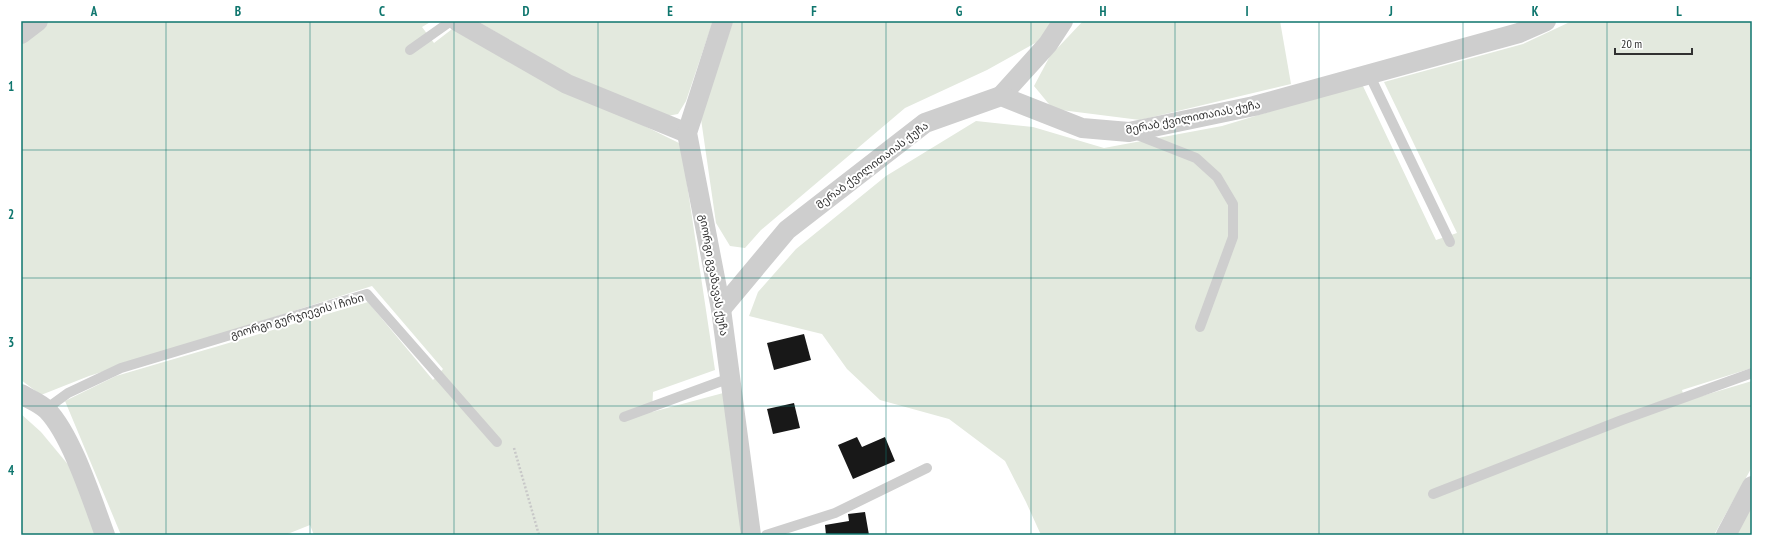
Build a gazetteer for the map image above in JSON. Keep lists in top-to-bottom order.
{
  "streets": {
    "street": ["მერაბ ქვილითაიას ქუჩა", "გიორგი გვაზავას ქუჩა"],
    "lane": ["გიორგი გურჯიევის I ჩიხი"]
  },
  "crossings": [
    ["მერაბ ქვილითაიას ქუჩა", "გიორგი გვაზავას ქუჩა"]
  ],
  "scale_bar": "20 m",
  "grid": {
    "columns": [
      "A",
      "B",
      "C",
      "D",
      "E",
      "F",
      "G",
      "H",
      "I",
      "J",
      "K",
      "L"
    ],
    "rows": [
      "1",
      "2",
      "3",
      "4"
    ]
  }
}
